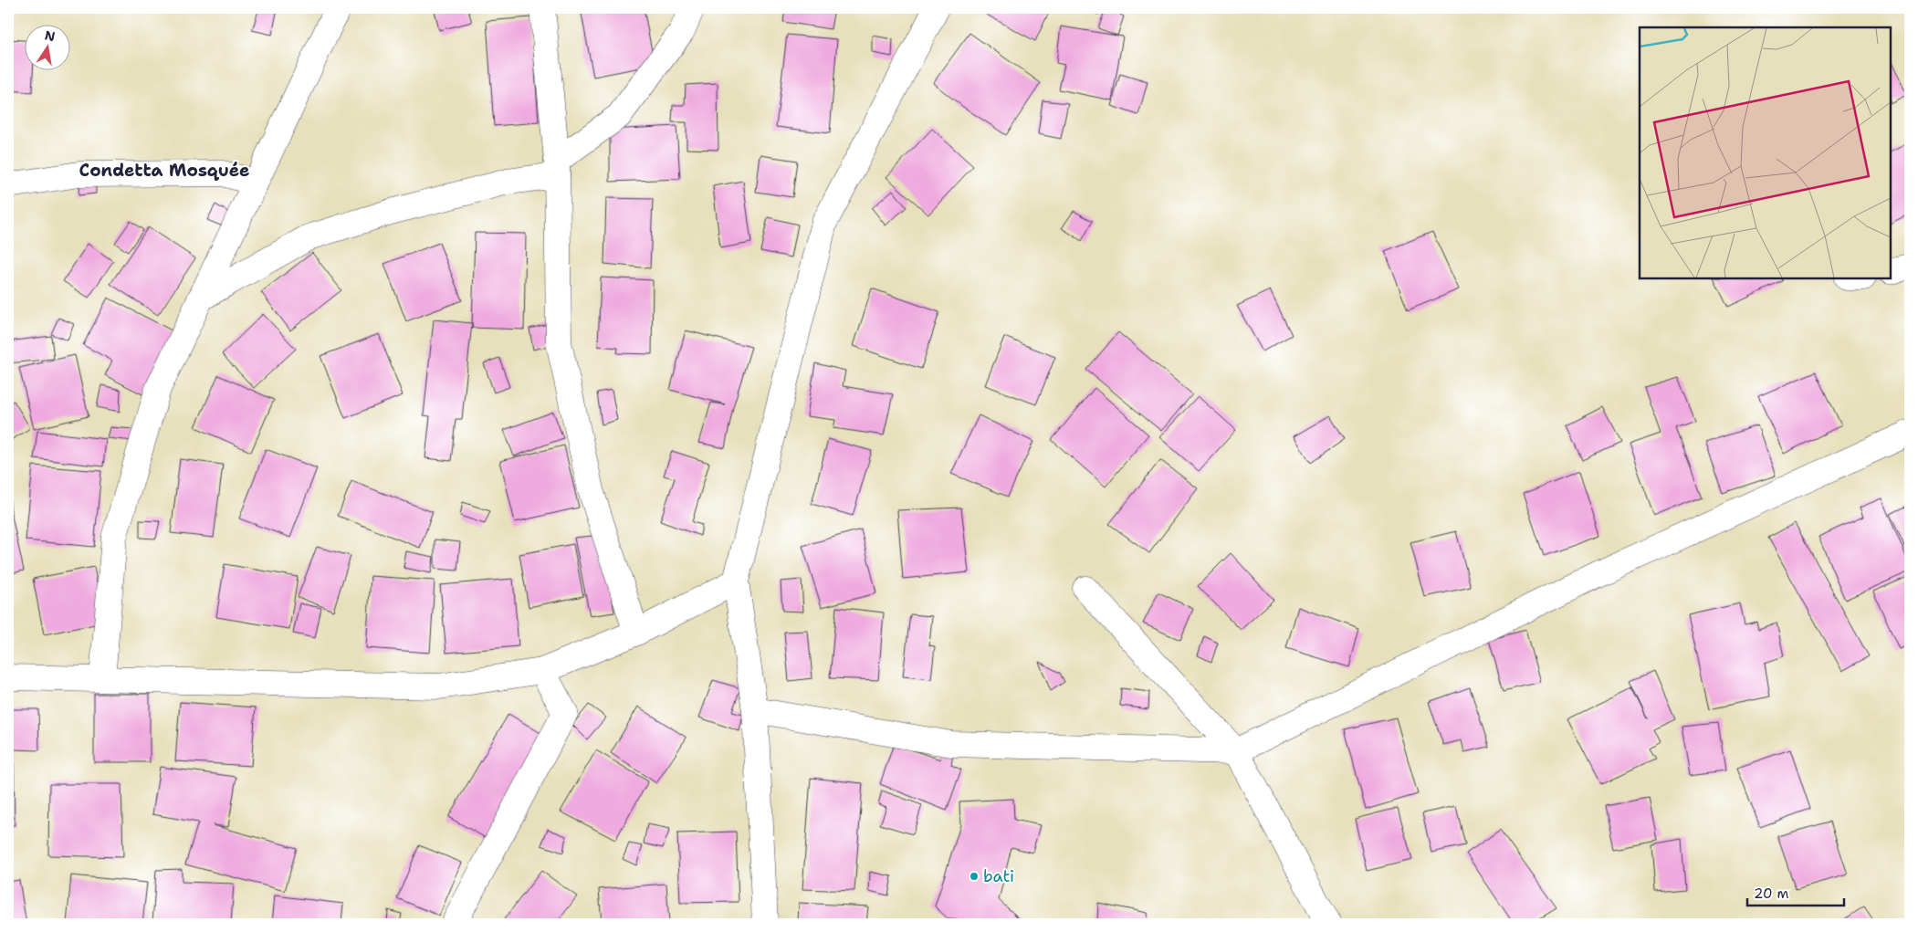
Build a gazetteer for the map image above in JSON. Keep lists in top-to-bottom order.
{
  "districts": ["Сondetta Mosquée"],
  "places": ["bati"],
  "scale_bar": "20 m",
  "north": "top"
}
